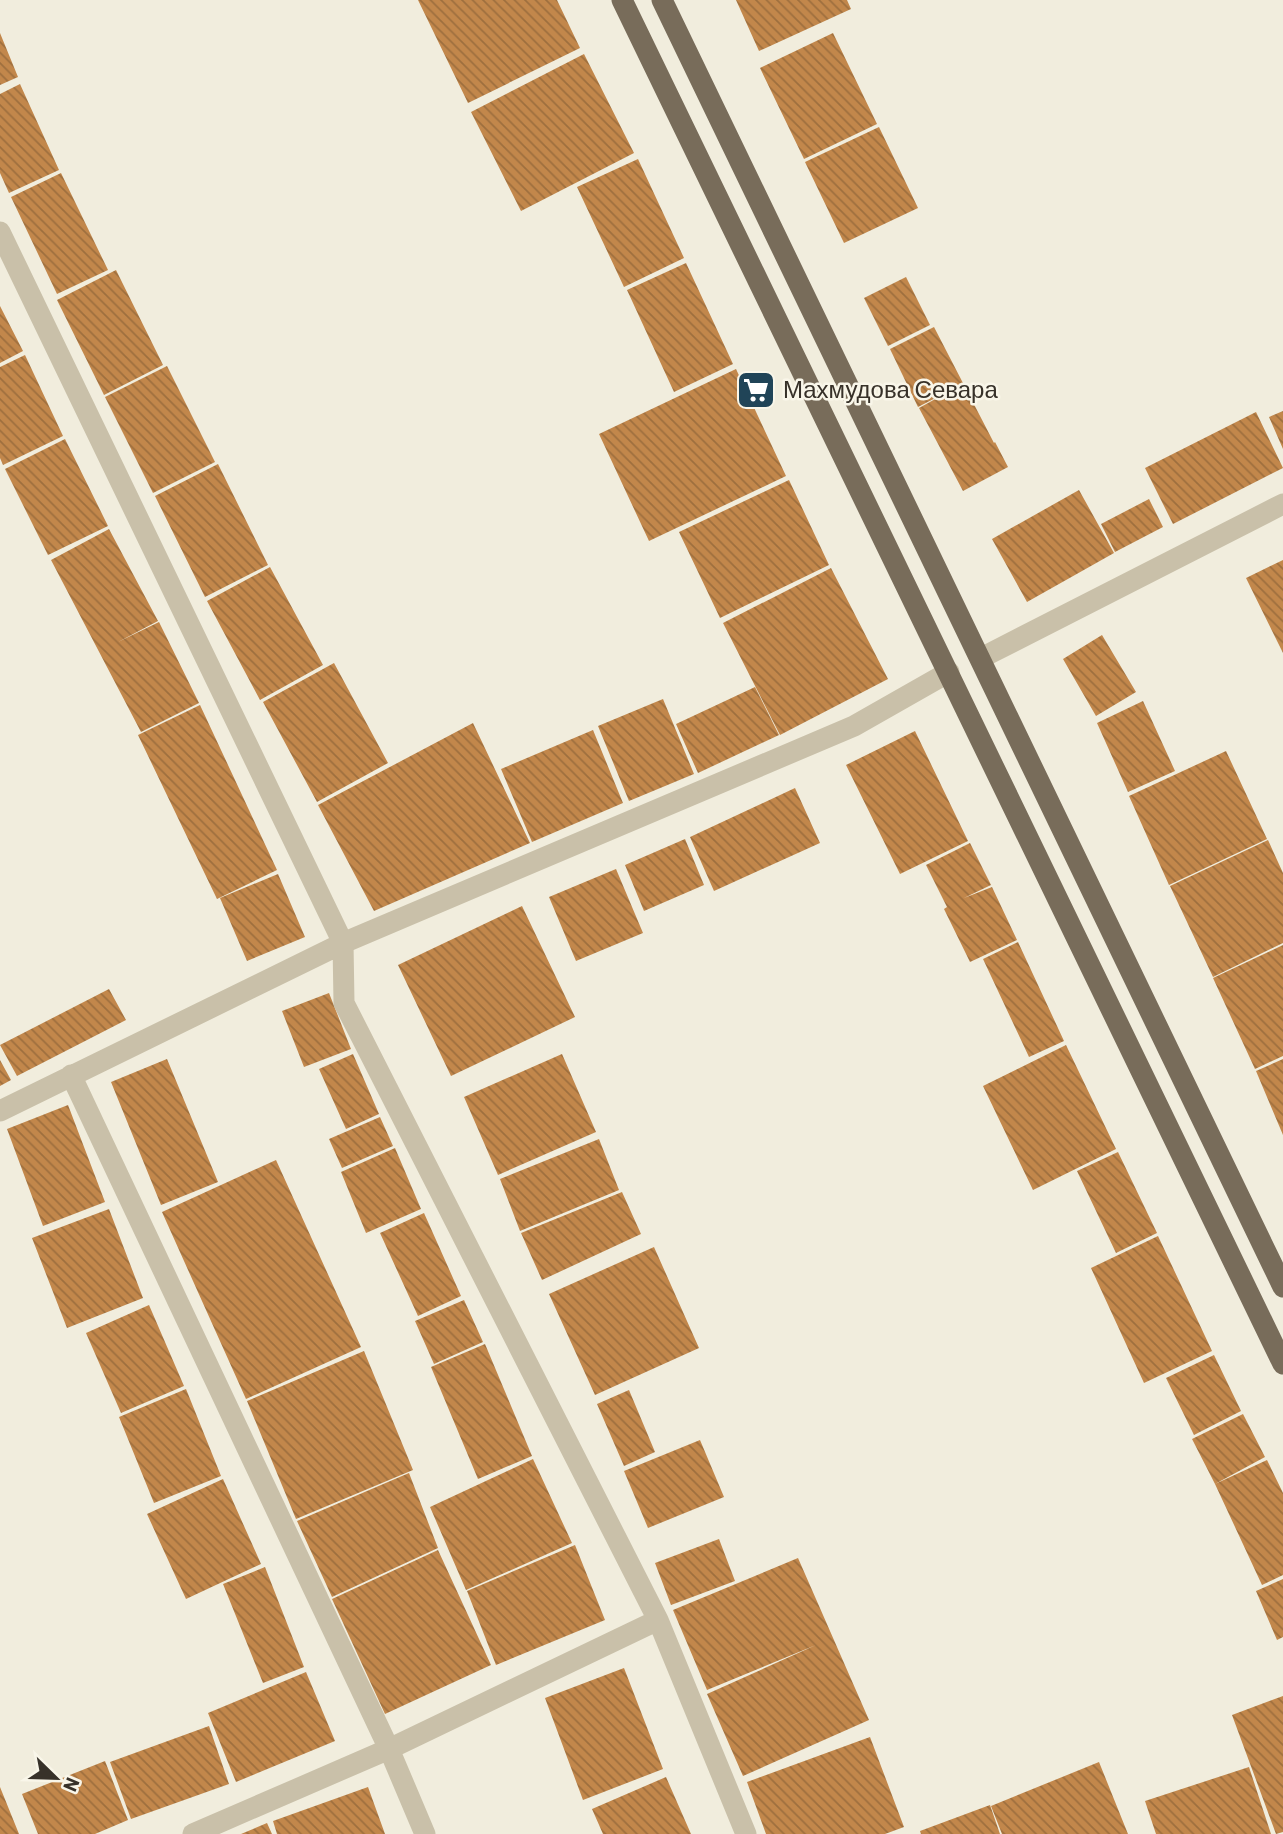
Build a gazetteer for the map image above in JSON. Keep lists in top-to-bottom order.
{
  "places": {
    "supermarket": ["Махмудова Севара"]
  },
  "north": "bottom right"
}
